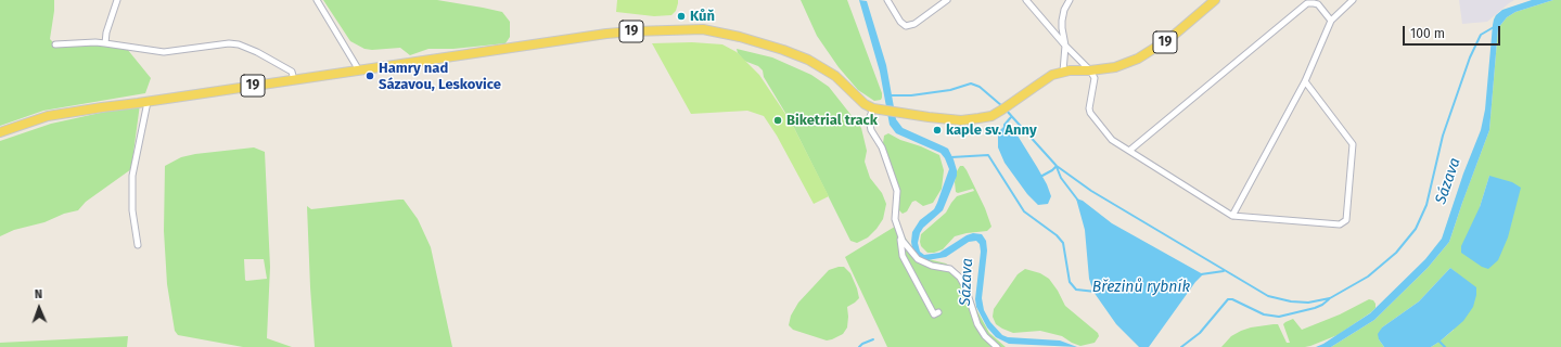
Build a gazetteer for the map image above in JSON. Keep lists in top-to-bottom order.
{
  "streets": {
    "main road": ["19"]
  },
  "water": ["Sázava", "Březinů rybník"],
  "places": [
    "Kůň",
    "Hamry nad Sázavou, Leskovice",
    "Biketrial track",
    "kaple sv. Anny"
  ],
  "scale_bar": "100 m",
  "north": "top"
}
